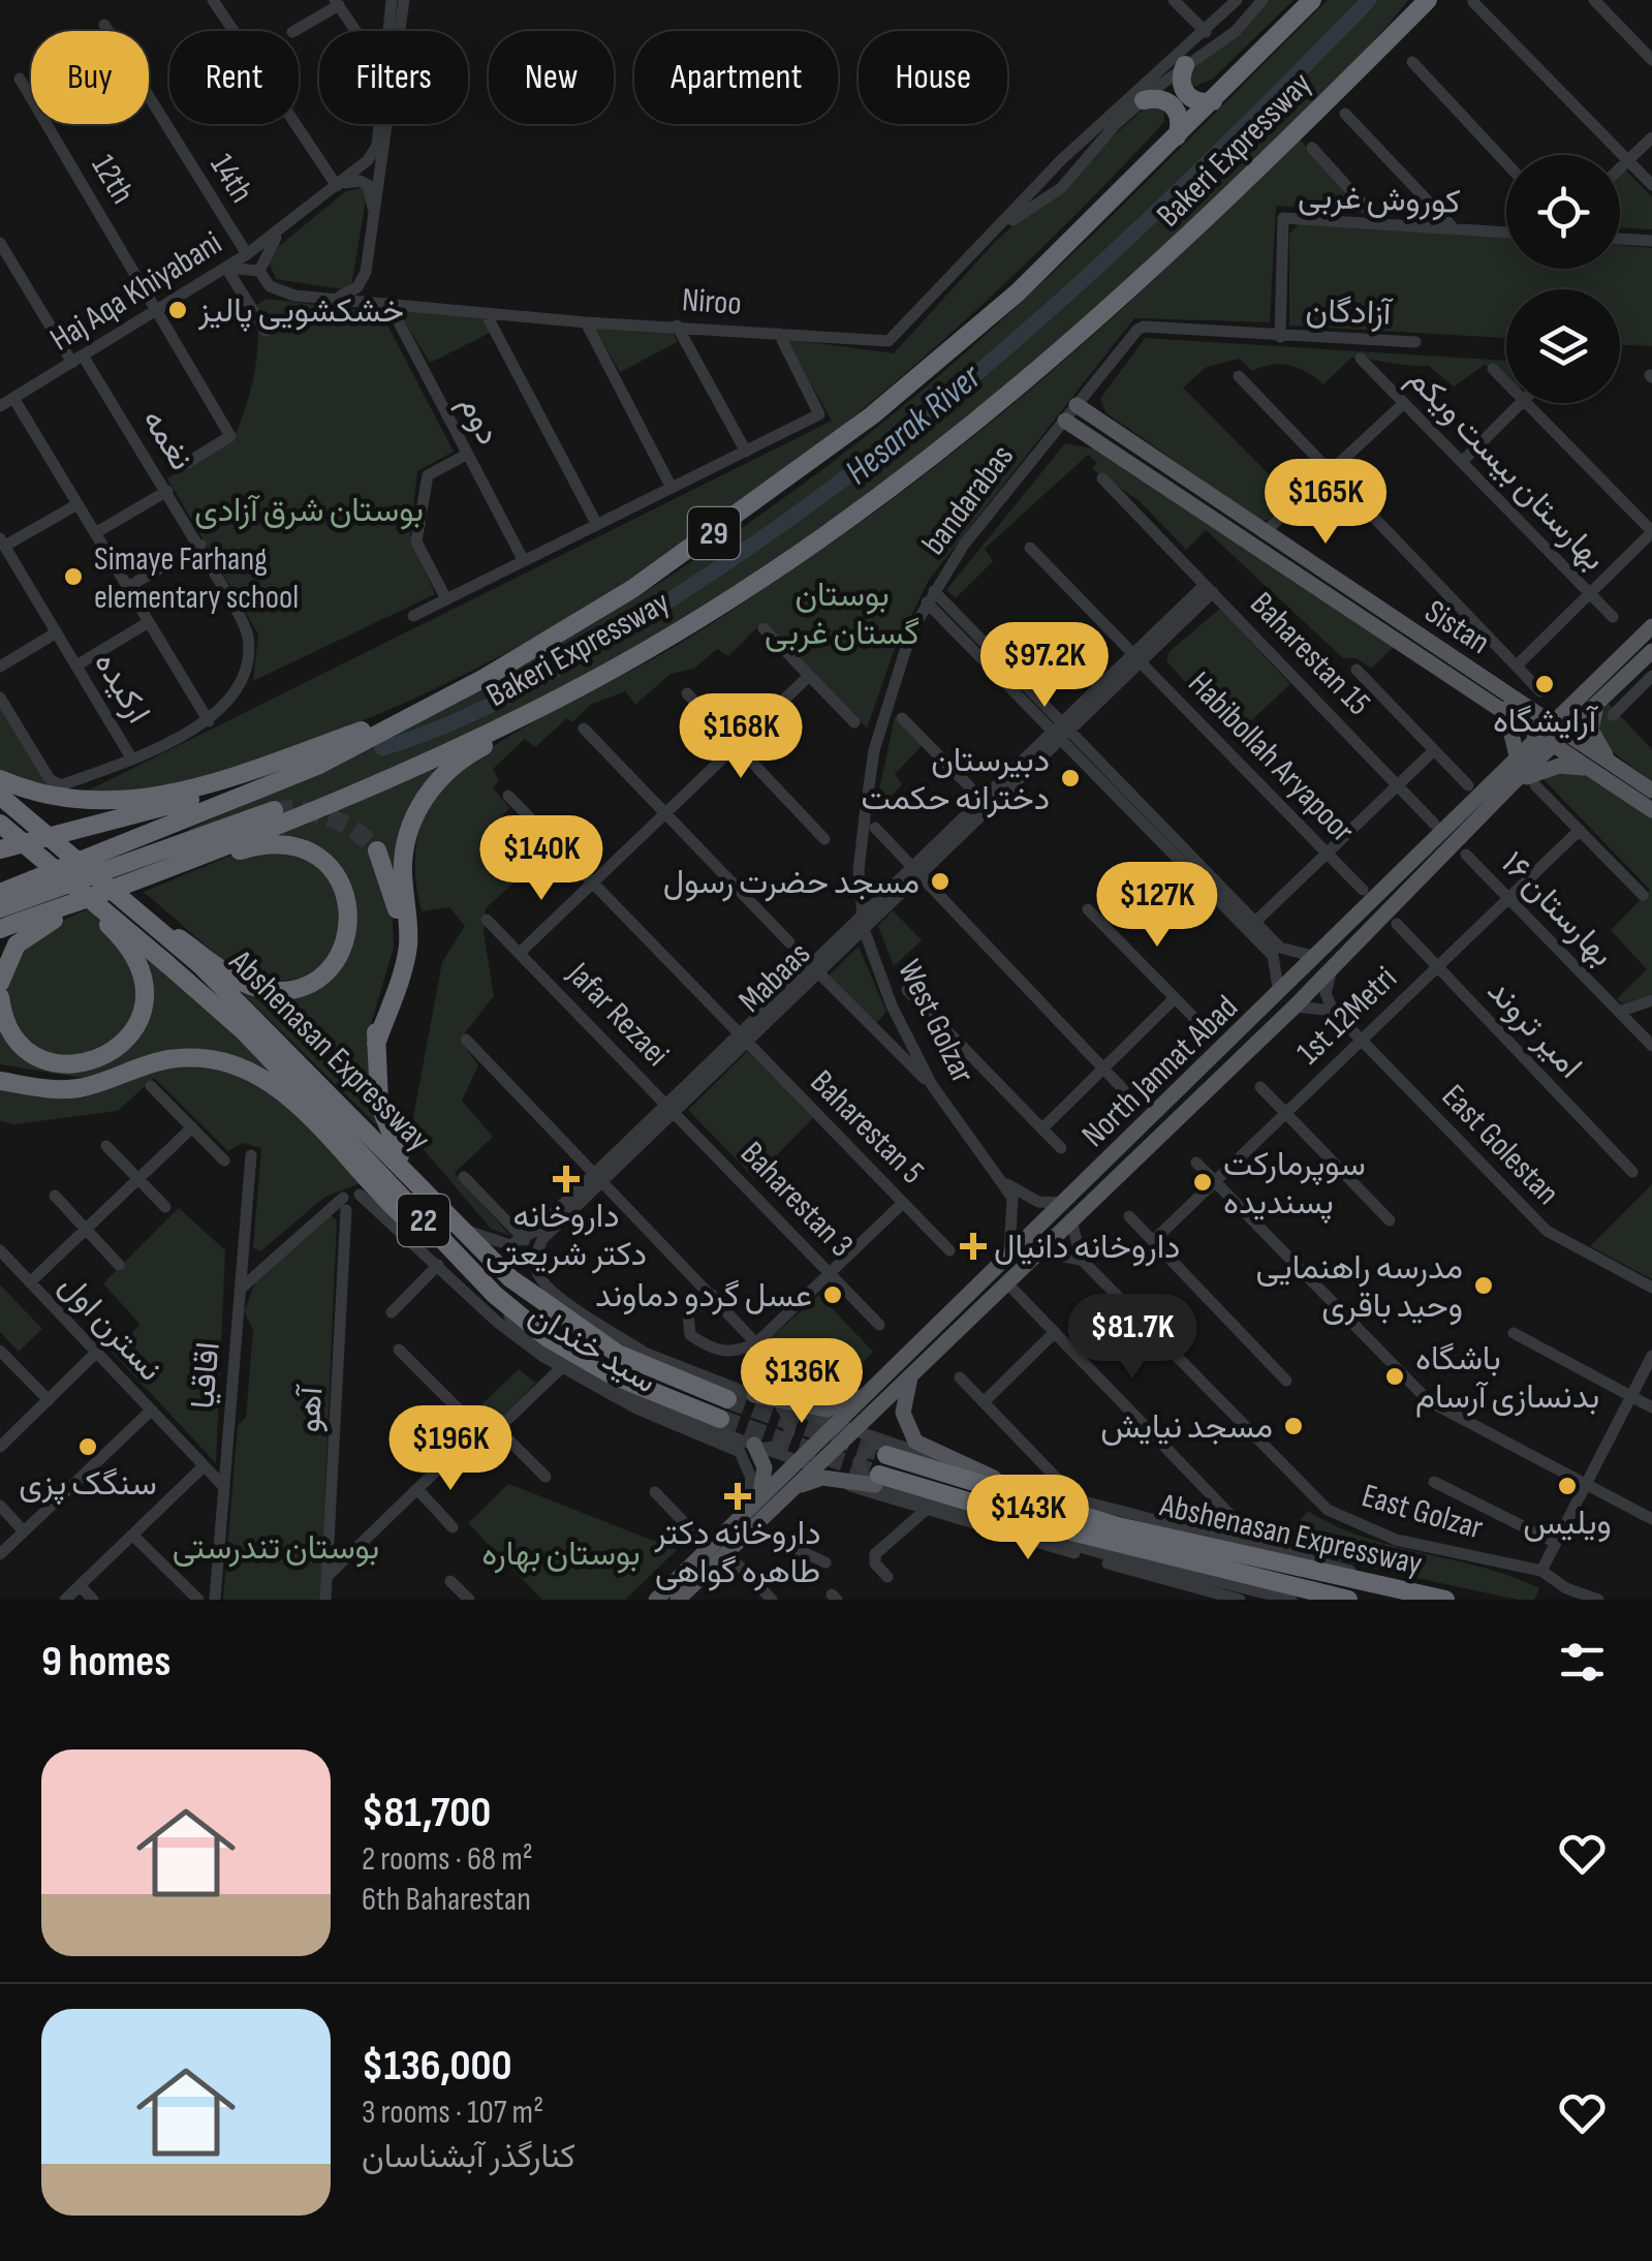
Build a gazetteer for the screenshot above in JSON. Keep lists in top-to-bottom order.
{
  "streets": {
    "highway": [
      "Bakeri Expressway",
      "29",
      "Abshenasan Expressway",
      "22"
    ],
    "main road": ["Sistan", "North Jannat Abad"],
    "street": [
      "14th",
      "12th",
      "کوروش غربی",
      "Haj Aqa Khiyabani",
      "Niroo",
      "آزادگان",
      "دوم",
      "نغمه",
      "بهارستان بیست ویکم",
      "bandarabas",
      "Baharestan 15",
      "ارکیده",
      "Habibollah Aryapoor",
      "بهارستان ۱۶",
      "Mabaas",
      "Jafar Rezaei",
      "1st 12Metri",
      "West Golzar",
      "امیر تروند",
      "Baharestan 5",
      "East Golestan",
      "Baharestan 3",
      "نسترن اول",
      "سید خندان",
      "اقاقیا",
      "آهو",
      "East Golzar"
    ]
  },
  "crossings": [
    ["14th", "Haj Aqa Khiyabani"],
    ["12th", "Haj Aqa Khiyabani"],
    ["کوروش غربی", "آزادگان"],
    ["کوروش غربی", "bandarabas"],
    ["Haj Aqa Khiyabani", "نغمه"],
    ["Niroo", "دوم"],
    ["آزادگان", "bandarabas"],
    ["bandarabas", "Sistan"],
    ["bandarabas", "Mabaas"],
    ["bandarabas", "West Golzar"],
    ["Sistan", "North Jannat Abad"],
    ["Baharestan 15", "Mabaas"],
    ["Habibollah Aryapoor", "Mabaas"],
    ["بهارستان ۱۶", "1st 12Metri"],
    ["Mabaas", "Jafar Rezaei"],
    ["Mabaas", "West Golzar"],
    ["Mabaas", "Baharestan 5"],
    ["Mabaas", "Baharestan 3"],
    ["Jafar Rezaei", "Baharestan 3"],
    ["1st 12Metri", "امیر تروند"],
    ["1st 12Metri", "East Golestan"],
    ["West Golzar", "North Jannat Abad"],
    ["Abshenasan Expressway", "سید خندان"],
    ["North Jannat Abad", "East Golzar"],
    ["نسترن اول", "اقاقیا"],
    ["سید خندان", "آهو"]
  ],
  "water": ["Hesarak River"],
  "parks": [
    "بوستان شرق آزادی",
    "بوستان گستان غربی",
    "بوستان تندرستی",
    "بوستان بهاره"
  ],
  "places": {
    "other": [
      "خشکشویی پالیز",
      "Simaye Farhang elementary school",
      "آرایشگاه",
      "دبیرستان دخترانه حکمت",
      "مسجد حضرت رسول",
      "سوپرمارکت پسندیده",
      "مدرسه راهنمایی وحید باقری",
      "عسل گردو دماوند",
      "باشگاه بدنسازی آرسام",
      "مسجد نیایش",
      "سنگک پزی",
      "ویلیس"
    ],
    "health": ["داروخانه دکتر شریعتی", "داروخانه دانیال", "داروخانه دکتر طاهره گواهی"]
  },
  "page": {
    "chip": [
      "Buy",
      "Rent",
      "Filters",
      "New",
      "Apartment",
      "House"
    ],
    "price": [
      "$165K",
      "$97.2K",
      "$168K",
      "$140K",
      "$127K",
      "$81.7K",
      "$136K",
      "$196K",
      "$143K"
    ],
    "heading": "9 homes",
    "list": [
      {
        "name": "$81,700",
        "note": "2 rooms · 68 m² · 6th Baharestan"
      },
      {
        "name": "$136,000",
        "note": "3 rooms · 107 m² · کنارگذر آبشناسان"
      }
    ]
  }
}
